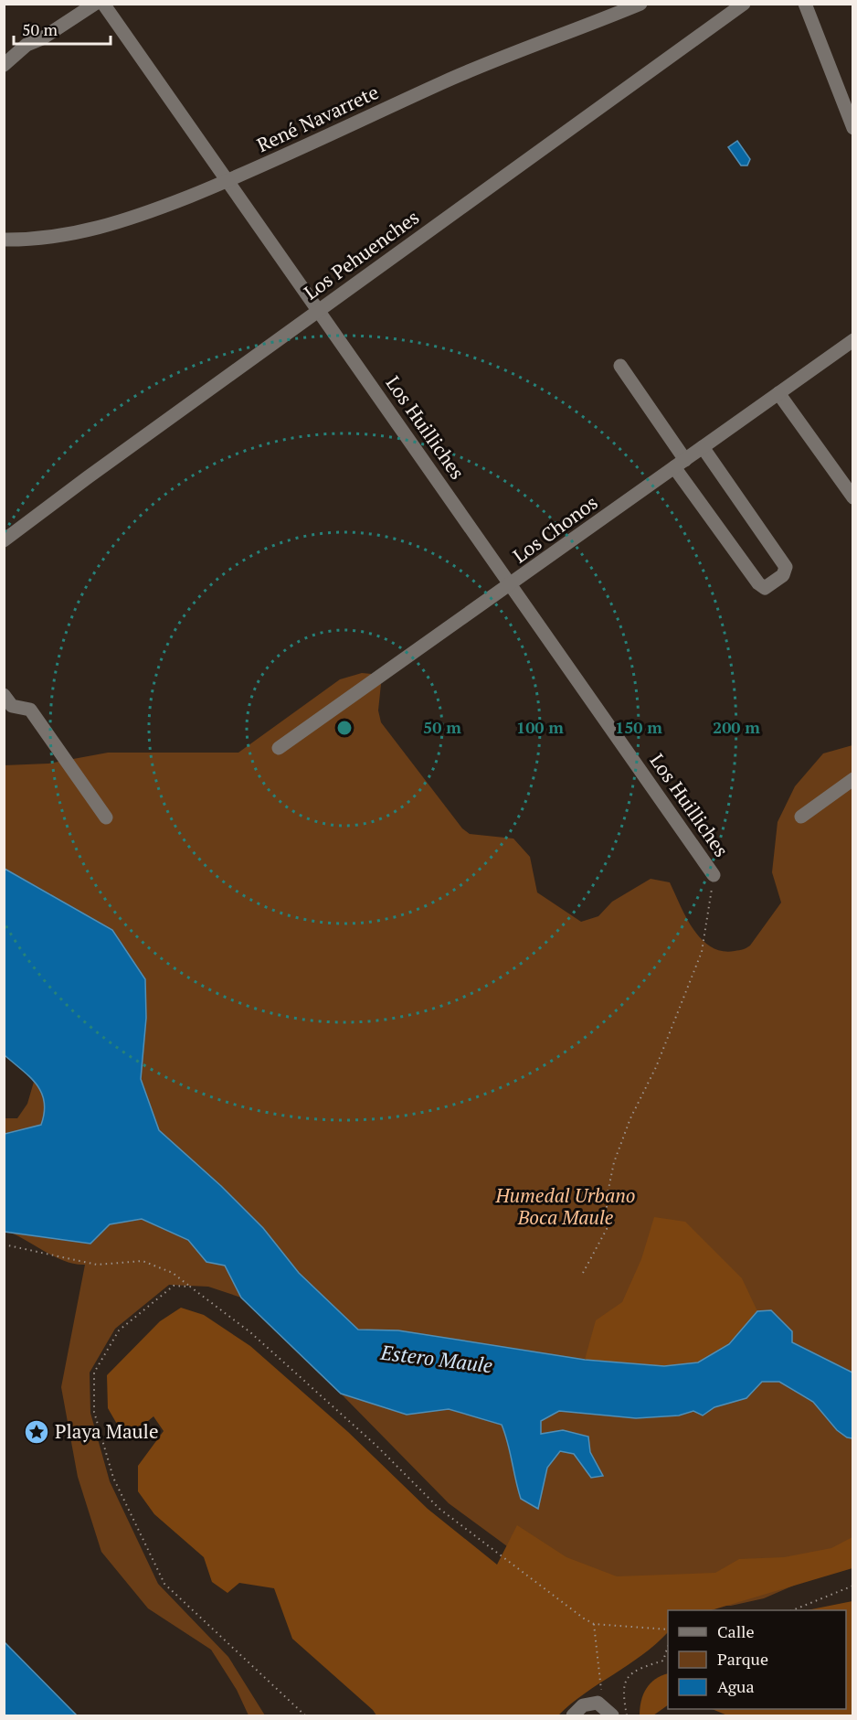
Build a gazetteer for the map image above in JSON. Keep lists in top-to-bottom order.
{
  "streets": {
    "street": [
      "René Navarrete",
      "Los Pehuenches",
      "Los Huilliches",
      "Los Chonos"
    ]
  },
  "crossings": [
    ["René Navarrete", "Los Huilliches"],
    ["Los Pehuenches", "Los Huilliches"],
    ["Los Huilliches", "Los Chonos"]
  ],
  "water": ["Estero Maule"],
  "parks": ["Humedal Urbano Boca Maule"],
  "places": {
    "place": ["Playa Maule"]
  },
  "legend": ["Calle", "Parque", "Agua"],
  "scale_bar": "50 m",
  "rings": [
    "50 m",
    "100 m",
    "150 m",
    "200 m"
  ]
}
